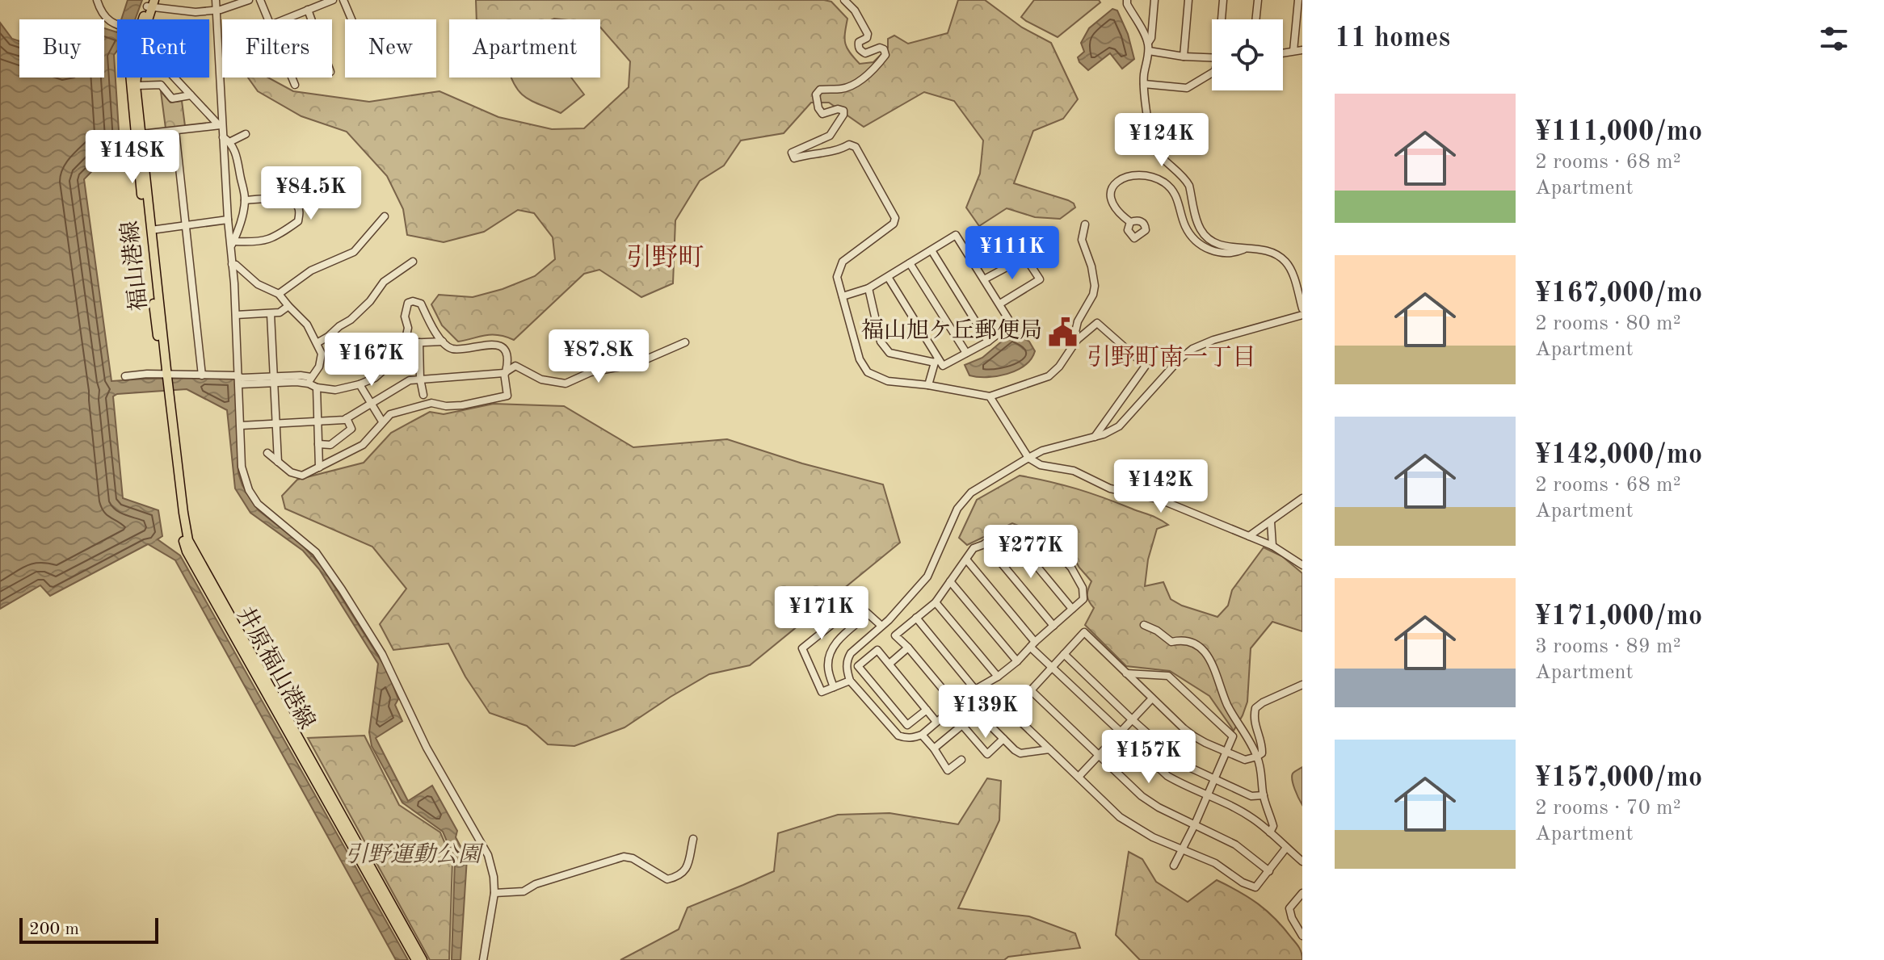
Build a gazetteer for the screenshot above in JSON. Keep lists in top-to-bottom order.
{
  "streets": {
    "main road": ["福山港線", "井原福山港線"]
  },
  "crossings": [
    ["福山港線", "井原福山港線"]
  ],
  "districts": ["引野町", "引野町南一丁目"],
  "parks": ["引野運動公園"],
  "places": {
    "public building": ["福山旭ケ丘郵便局"]
  },
  "scale_bar": "200 m",
  "page": {
    "heading": "11 homes",
    "chip": [
      "Buy",
      "Rent",
      "Filters",
      "New",
      "Apartment"
    ],
    "list": [
      {
        "name": "¥111,000/mo",
        "note": "2 rooms · 68 m² · Apartment"
      },
      {
        "name": "¥167,000/mo",
        "note": "2 rooms · 80 m² · Apartment"
      },
      {
        "name": "¥142,000/mo",
        "note": "2 rooms · 68 m² · Apartment"
      },
      {
        "name": "¥171,000/mo",
        "note": "3 rooms · 89 m² · Apartment"
      },
      {
        "name": "¥157,000/mo",
        "note": "2 rooms · 70 m² · Apartment"
      }
    ],
    "price": [
      "¥124K",
      "¥148K",
      "¥84.5K",
      "¥111K",
      "¥87.8K",
      "¥167K",
      "¥142K",
      "¥277K",
      "¥171K",
      "¥139K",
      "¥157K"
    ],
    "scale": "200 m"
  }
}
